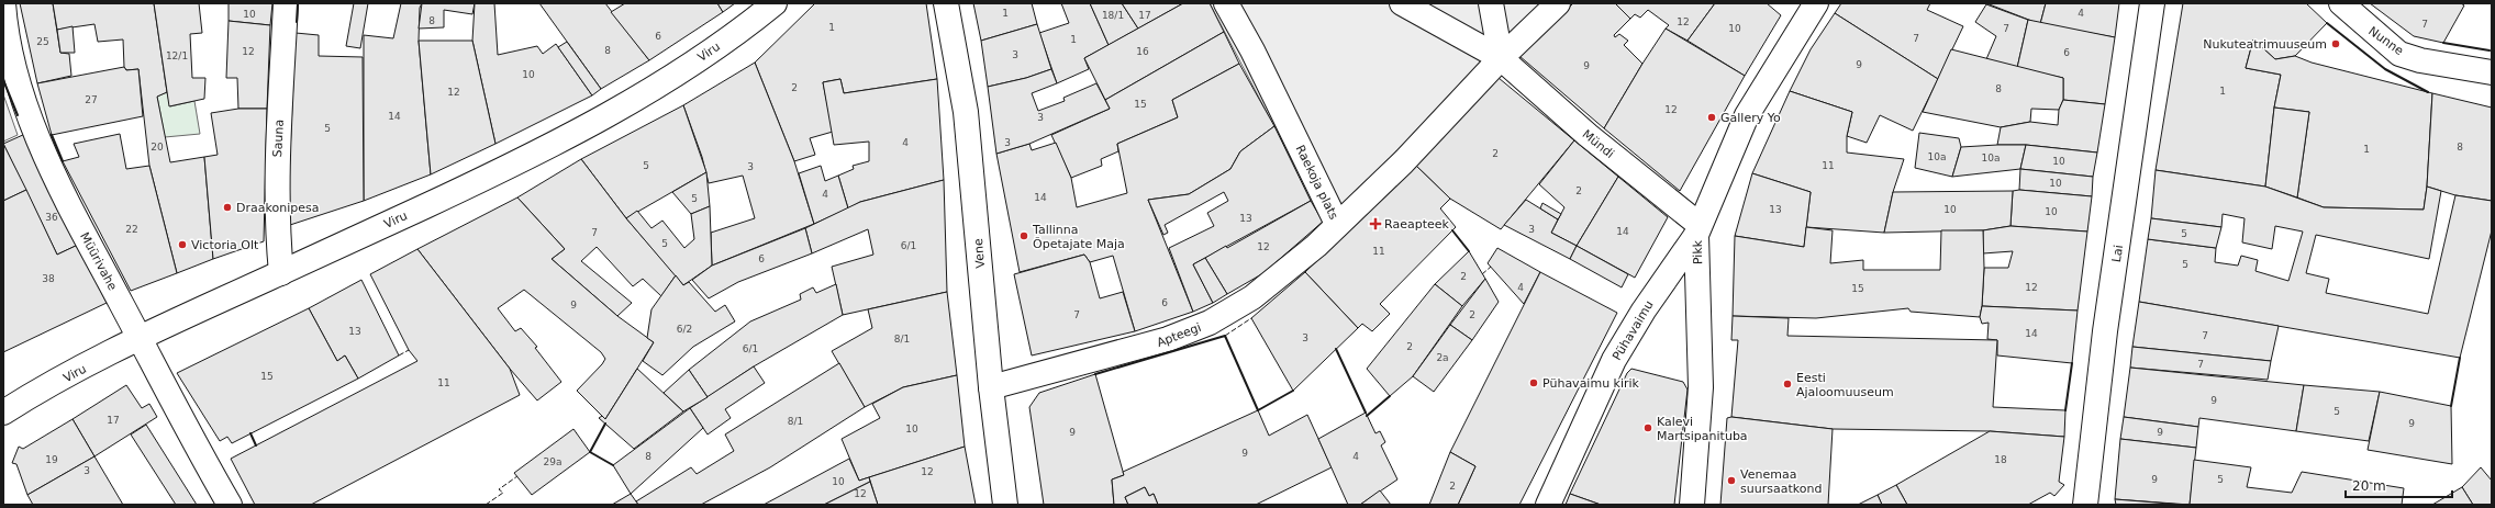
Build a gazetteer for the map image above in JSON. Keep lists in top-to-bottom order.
{
  "streets": {
    "street": [
      "Nunne",
      "Viru",
      "Sauna",
      "Mündi",
      "Raekoja plats",
      "Pikk",
      "Vene",
      "Lai",
      "Müürivahe",
      "Pühavaimu",
      "Apteegi"
    ]
  },
  "crossings": [
    ["Viru", "Sauna"],
    ["Viru", "Müürivahe"],
    ["Mündi", "Raekoja plats"],
    ["Mündi", "Pikk"],
    ["Mündi", "Pühavaimu"],
    ["Raekoja plats", "Apteegi"],
    ["Pikk", "Pühavaimu"],
    ["Vene", "Apteegi"]
  ],
  "places": {
    "other": [
      "Nukuteatrimuuseum",
      "Gallery Yo",
      "Draakonipesa",
      "Tallinna Õpetajate Maja",
      "Victoria Olt",
      "Pühavaimu kirik",
      "Eesti Ajaloomuuseum",
      "Kalevi Martsipanituba",
      "Venemaa suursaatkond"
    ],
    "health": ["Raeapteek"]
  },
  "house_numbers": [
    "1",
    "4",
    "10",
    "18/1",
    "17",
    "8",
    "12",
    "7",
    "1",
    "10",
    "7",
    "6",
    "7",
    "1",
    "25",
    "8",
    "12",
    "16",
    "6",
    "3",
    "12/1",
    "9",
    "9",
    "10",
    "2",
    "8",
    "1",
    "12",
    "27",
    "15",
    "12",
    "14",
    "3",
    "5",
    "4",
    "3",
    "20",
    "8",
    "1",
    "2",
    "10a",
    "10a",
    "10",
    "5",
    "11",
    "3",
    "10",
    "2",
    "4",
    "14",
    "5",
    "13",
    "10",
    "10",
    "36",
    "13",
    "22",
    "3",
    "14",
    "7",
    "5",
    "5",
    "6/1",
    "12",
    "11",
    "6",
    "5",
    "2",
    "38",
    "4",
    "12",
    "15",
    "6",
    "9",
    "7",
    "2",
    "6/2",
    "13",
    "14",
    "7",
    "3",
    "8/1",
    "2",
    "6/1",
    "2a",
    "7",
    "15",
    "11",
    "9",
    "5",
    "17",
    "8/1",
    "9",
    "10",
    "9",
    "9",
    "9",
    "8",
    "4",
    "19",
    "18",
    "29a",
    "3",
    "12",
    "9",
    "5",
    "10",
    "2",
    "12"
  ],
  "scale_bar": "20 m"
}
